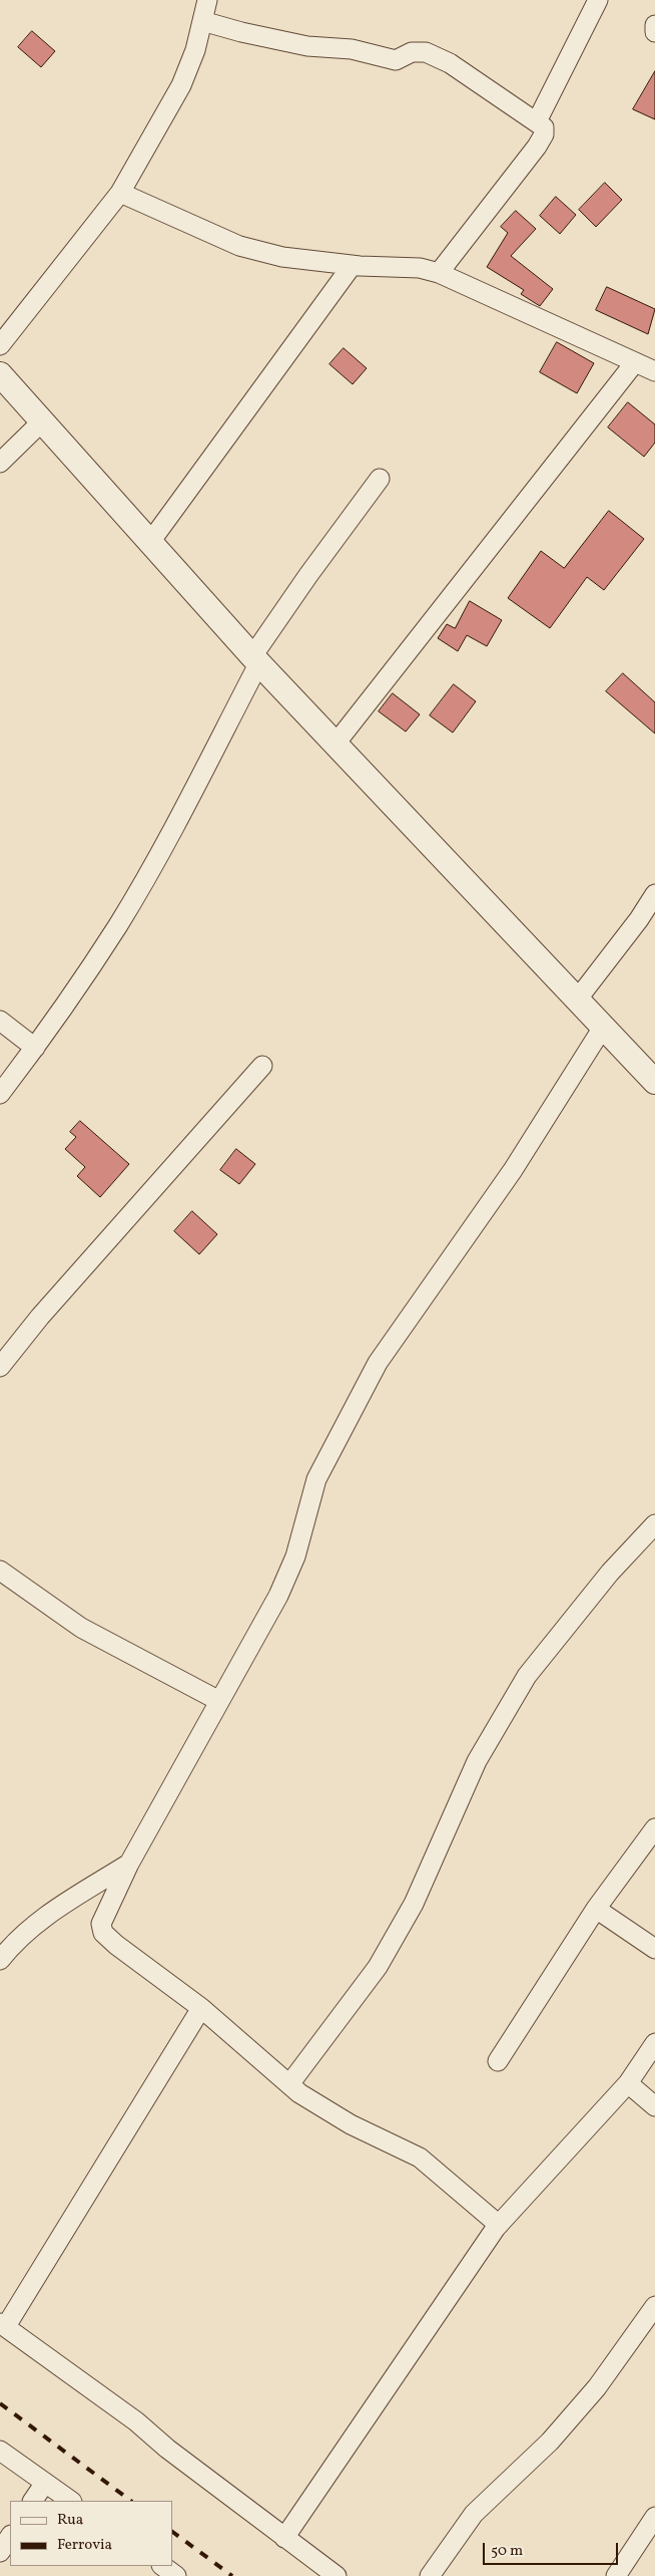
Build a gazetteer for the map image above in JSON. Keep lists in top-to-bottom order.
{
  "legend": ["Rua", "Ferrovia"],
  "scale_bar": "50 m"
}
